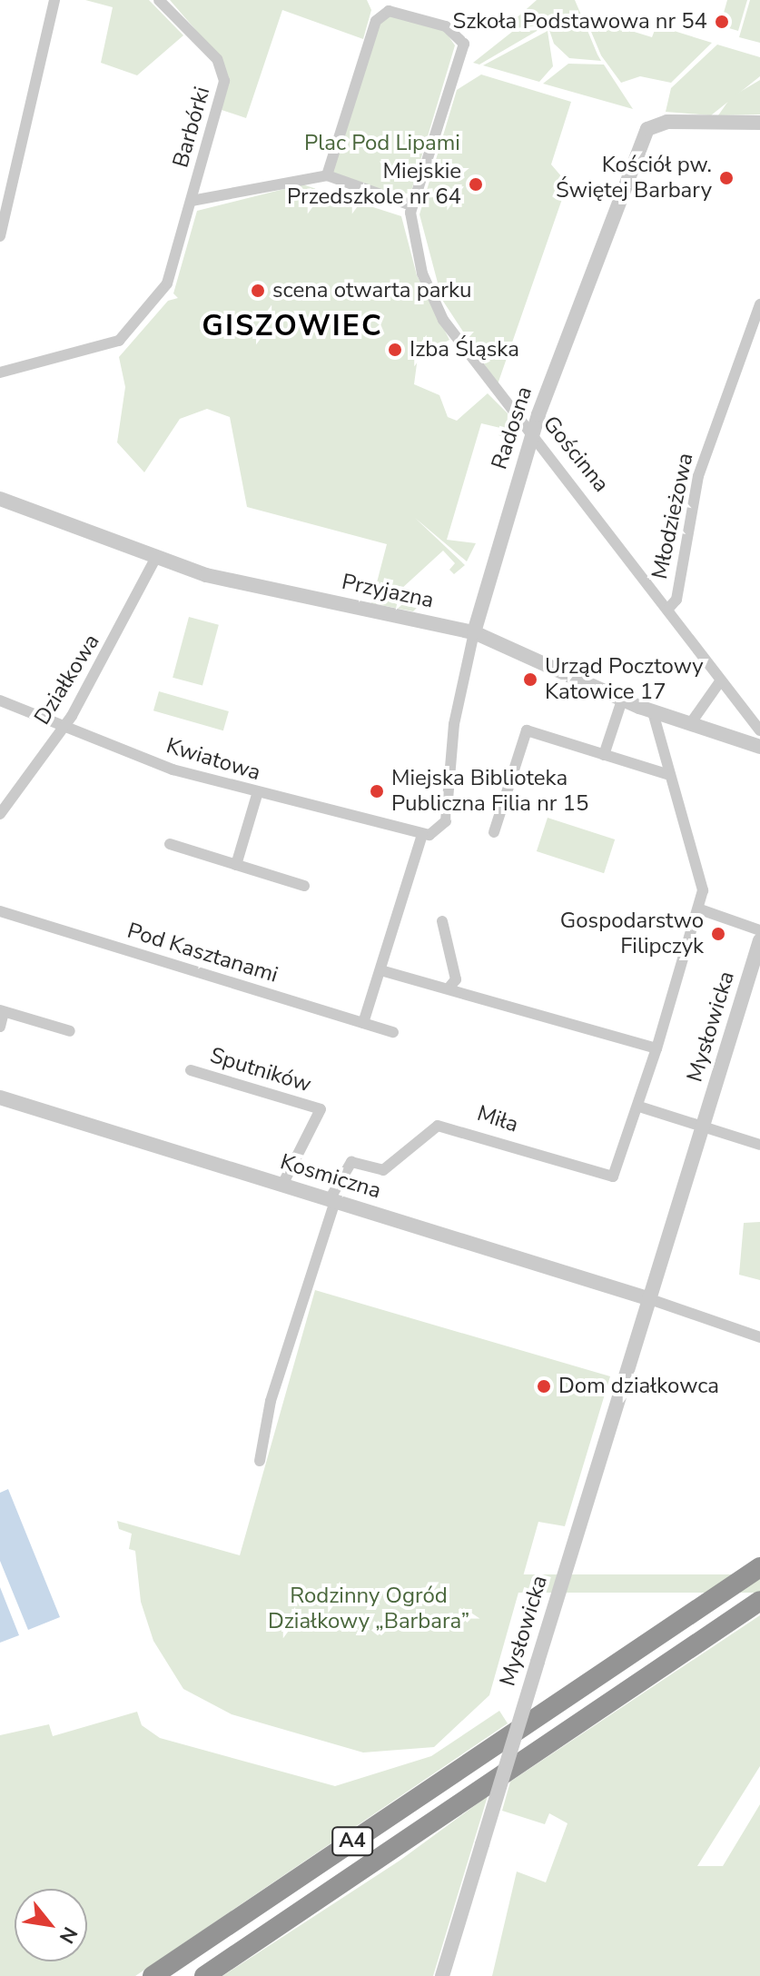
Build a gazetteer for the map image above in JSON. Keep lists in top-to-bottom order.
{
  "streets": {
    "highway": ["A4"],
    "street": [
      "Barbórki",
      "Radosna",
      "Gościnna",
      "Młodzieżowa",
      "Przyjazna",
      "Działkowa",
      "Kwiatowa",
      "Pod Kasztanami",
      "Mysłowicka",
      "Sputników",
      "Miła",
      "Kosmiczna"
    ]
  },
  "crossings": [
    ["Radosna", "Gościnna"],
    ["Radosna", "Przyjazna"],
    ["Gościnna", "Młodzieżowa"],
    ["Przyjazna", "Działkowa"],
    ["Przyjazna", "Miła"],
    ["Działkowa", "Kwiatowa"],
    ["Mysłowicka", "Kosmiczna"],
    ["Sputników", "Kosmiczna"],
    ["Miła", "Kosmiczna"]
  ],
  "districts": ["GISZOWIEC"],
  "parks": ["Plac Pod Lipami", "Rodzinny Ogród Działkowy „Barbara”"],
  "places": [
    "Szkoła Podstawowa nr 54",
    "Kościół pw. Świętej Barbary",
    "Miejskie Przedszkole nr 64",
    "scena otwarta parku",
    "Izba Śląska",
    "Urząd Pocztowy Katowice 17",
    "Miejska Biblioteka Publiczna Filia nr 15",
    "Gospodarstwo Filipczyk",
    "Dom działkowca"
  ],
  "north": "bottom right"
}
